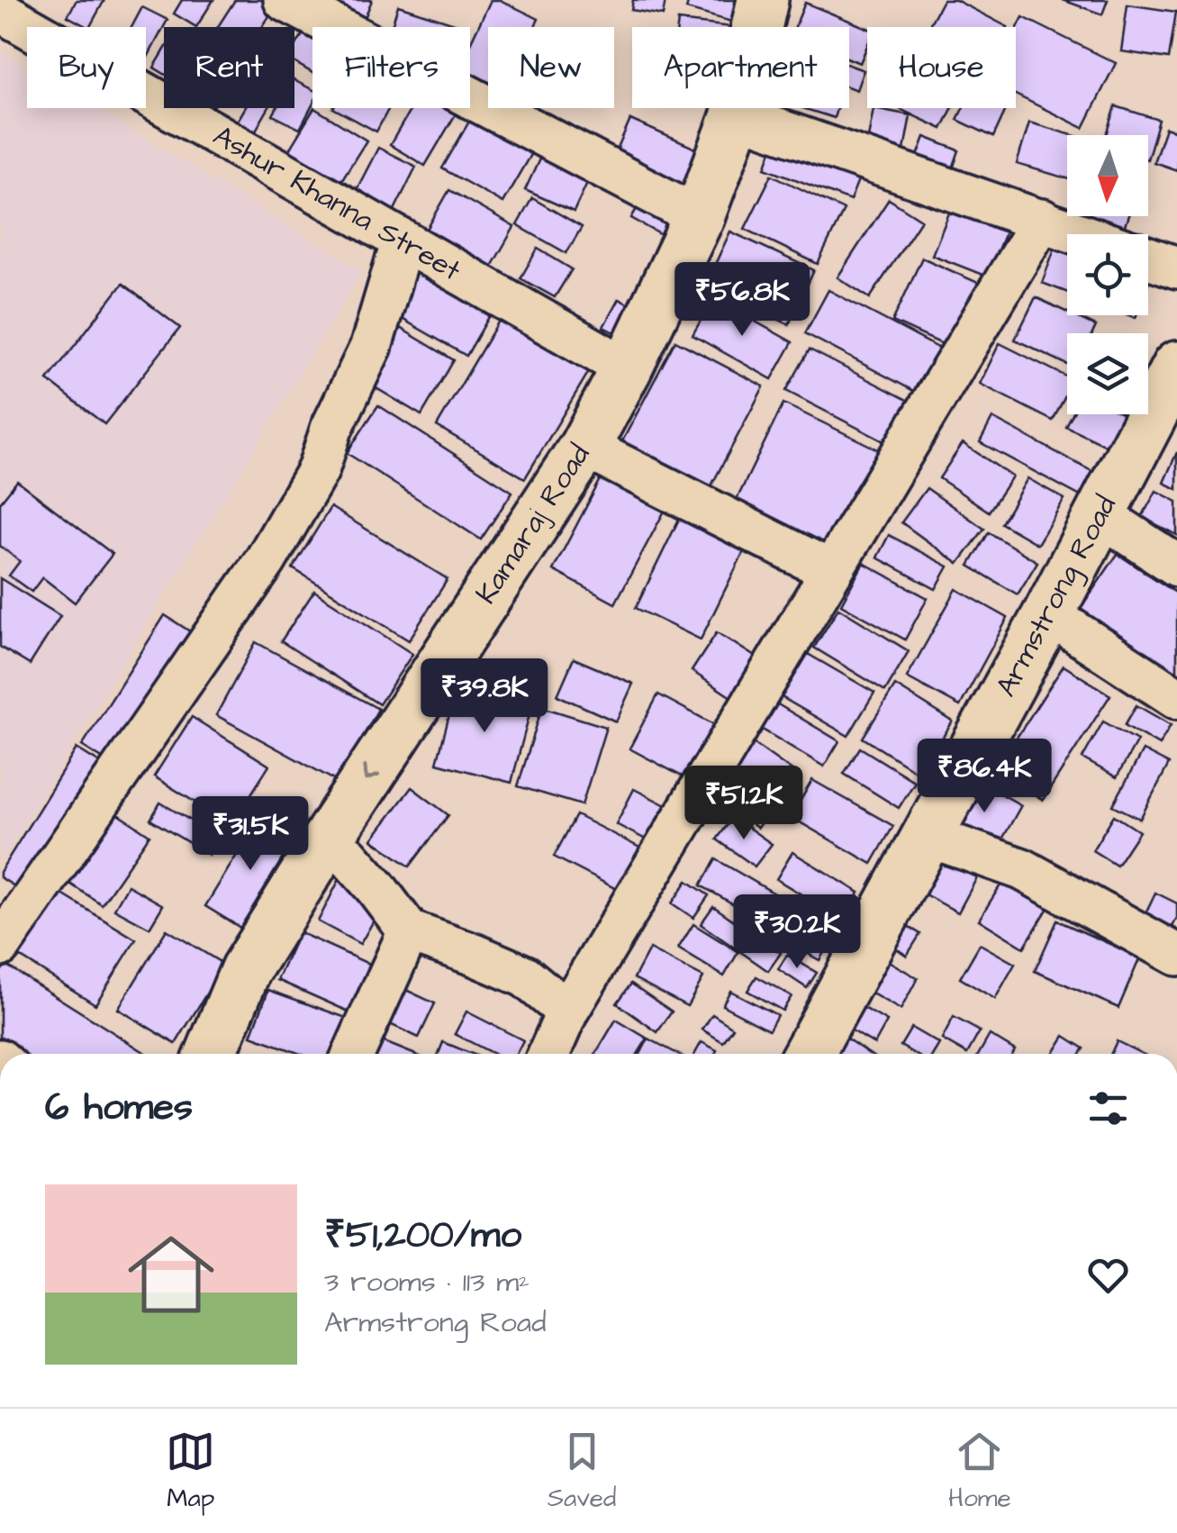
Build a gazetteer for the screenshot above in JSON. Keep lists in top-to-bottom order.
{
  "streets": {
    "street": ["Ashur Khanna Street", "Kamaraj Road", "Armstrong Road"]
  },
  "crossings": [
    ["Ashur Khanna Street", "Kamaraj Road"]
  ],
  "north": "bottom",
  "page": {
    "chip": [
      "Buy",
      "Rent",
      "Filters",
      "New",
      "Apartment",
      "House"
    ],
    "price": [
      "₹56.8K",
      "₹39.8K",
      "₹86.4K",
      "₹51.2K",
      "₹31.5K",
      "₹30.2K"
    ],
    "heading": "6 homes",
    "list": [
      {
        "name": "₹51,200/mo",
        "note": "3 rooms · 113 m² · Armstrong Road"
      }
    ],
    "tabs": ["Map", "Saved", "Home"]
  }
}
